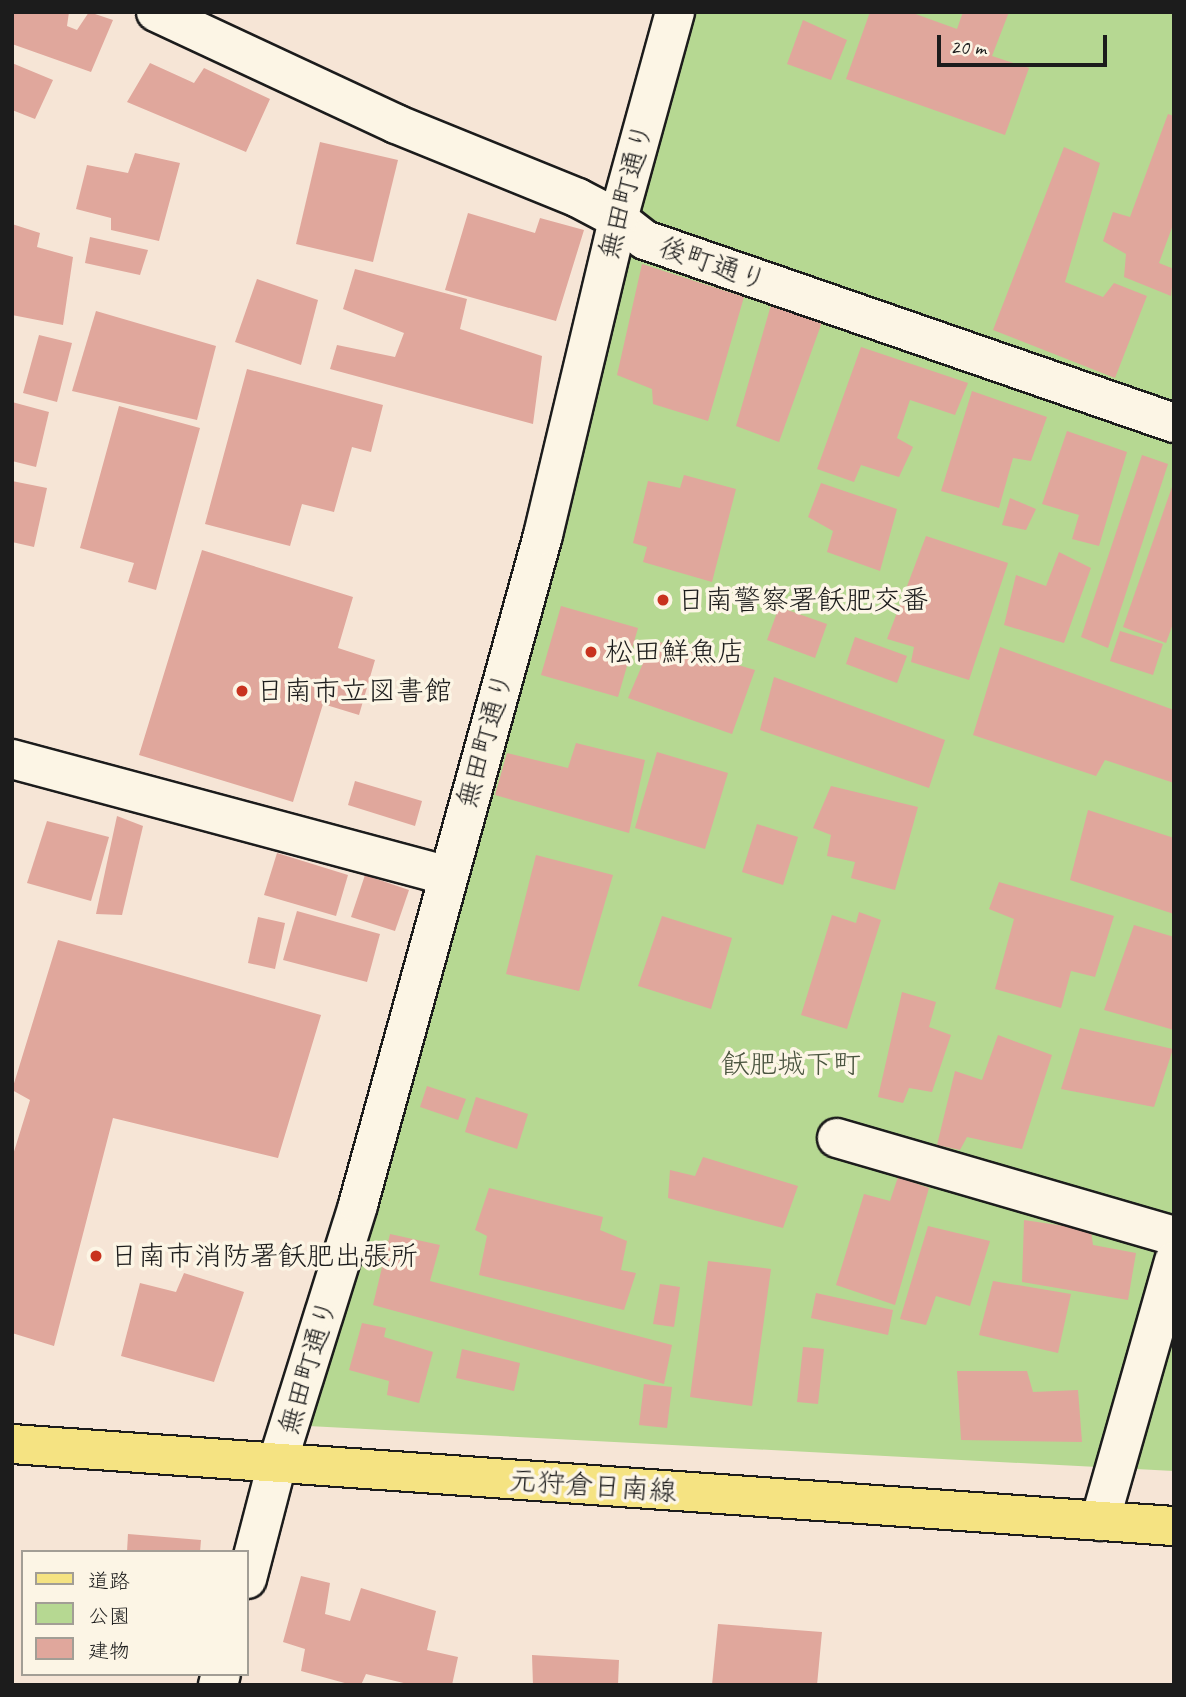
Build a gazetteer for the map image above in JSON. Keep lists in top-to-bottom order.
{
  "streets": {
    "main road": ["元狩倉日南線"],
    "street": ["無田町通り", "後町通り"]
  },
  "crossings": [
    ["無田町通り", "後町通り"],
    ["無田町通り", "元狩倉日南線"]
  ],
  "parks": ["飫肥城下町"],
  "places": [
    "日南警察署飫肥交番",
    "松田鮮魚店",
    "日南市立図書館",
    "日南市消防署飫肥出張所"
  ],
  "legend": ["道路", "公園", "建物"],
  "scale_bar": "20 m"
}
